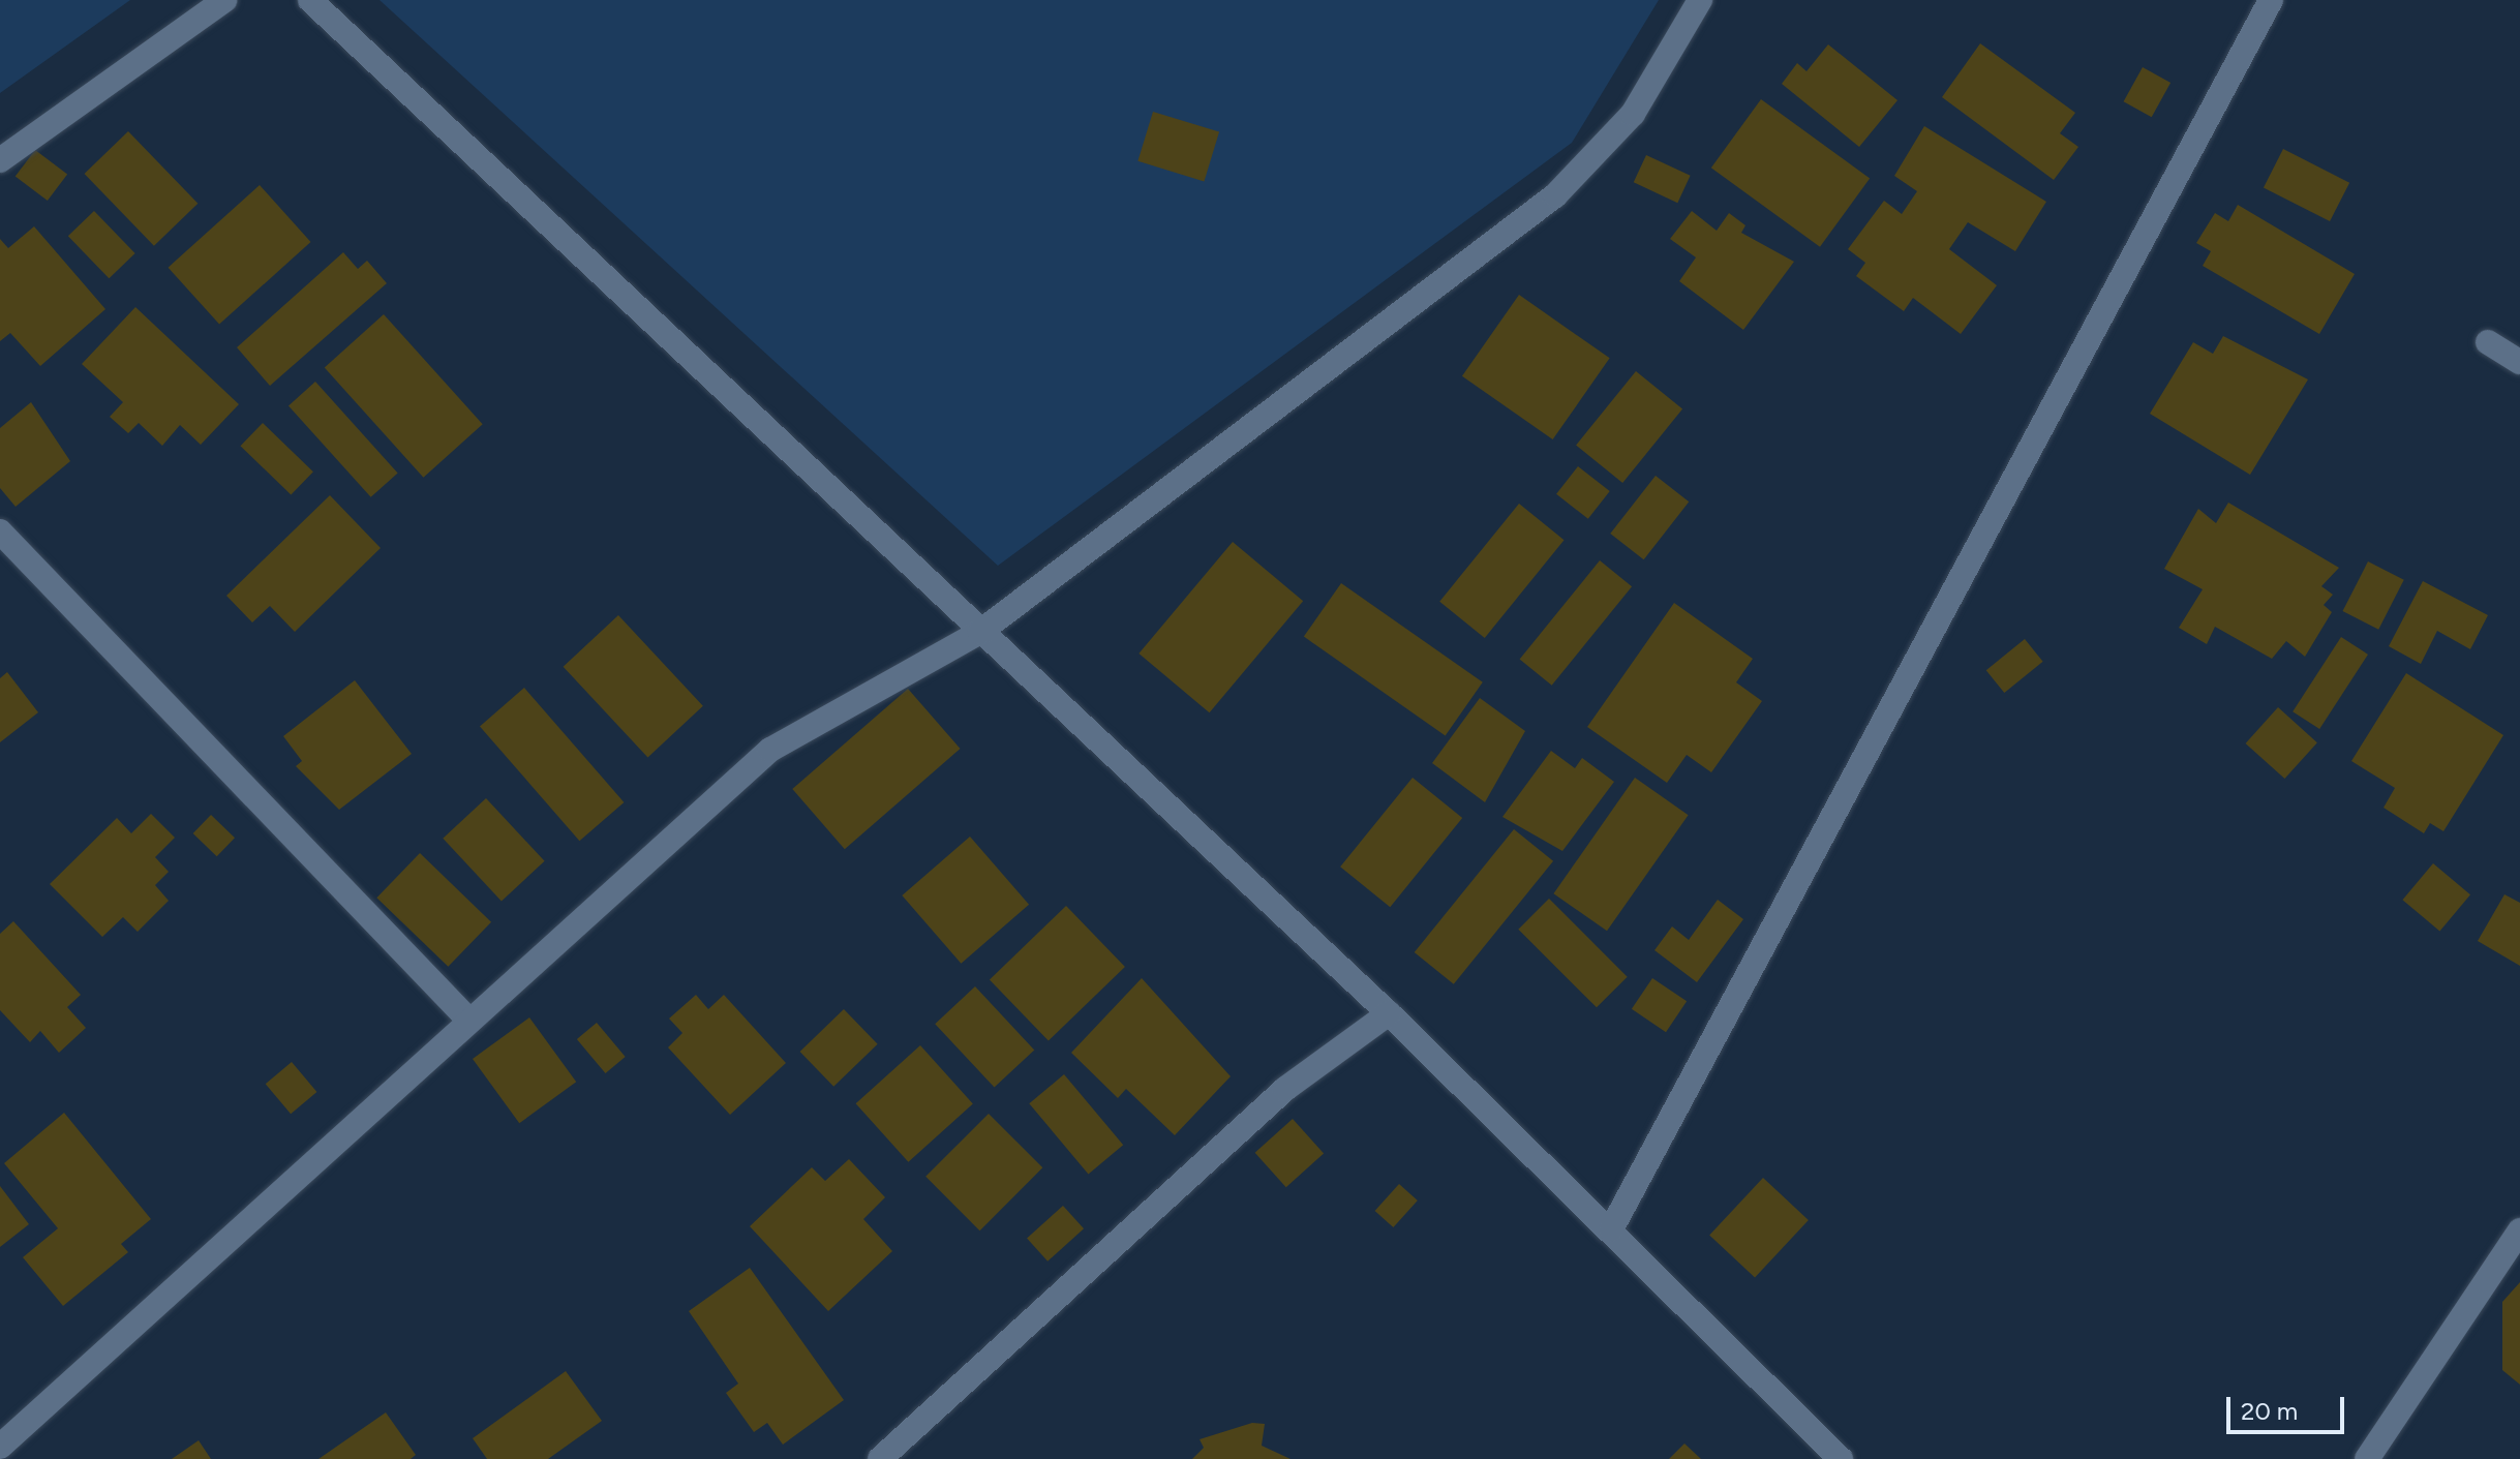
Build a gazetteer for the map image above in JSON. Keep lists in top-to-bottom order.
{
  "scale_bar": "20 m"
}
